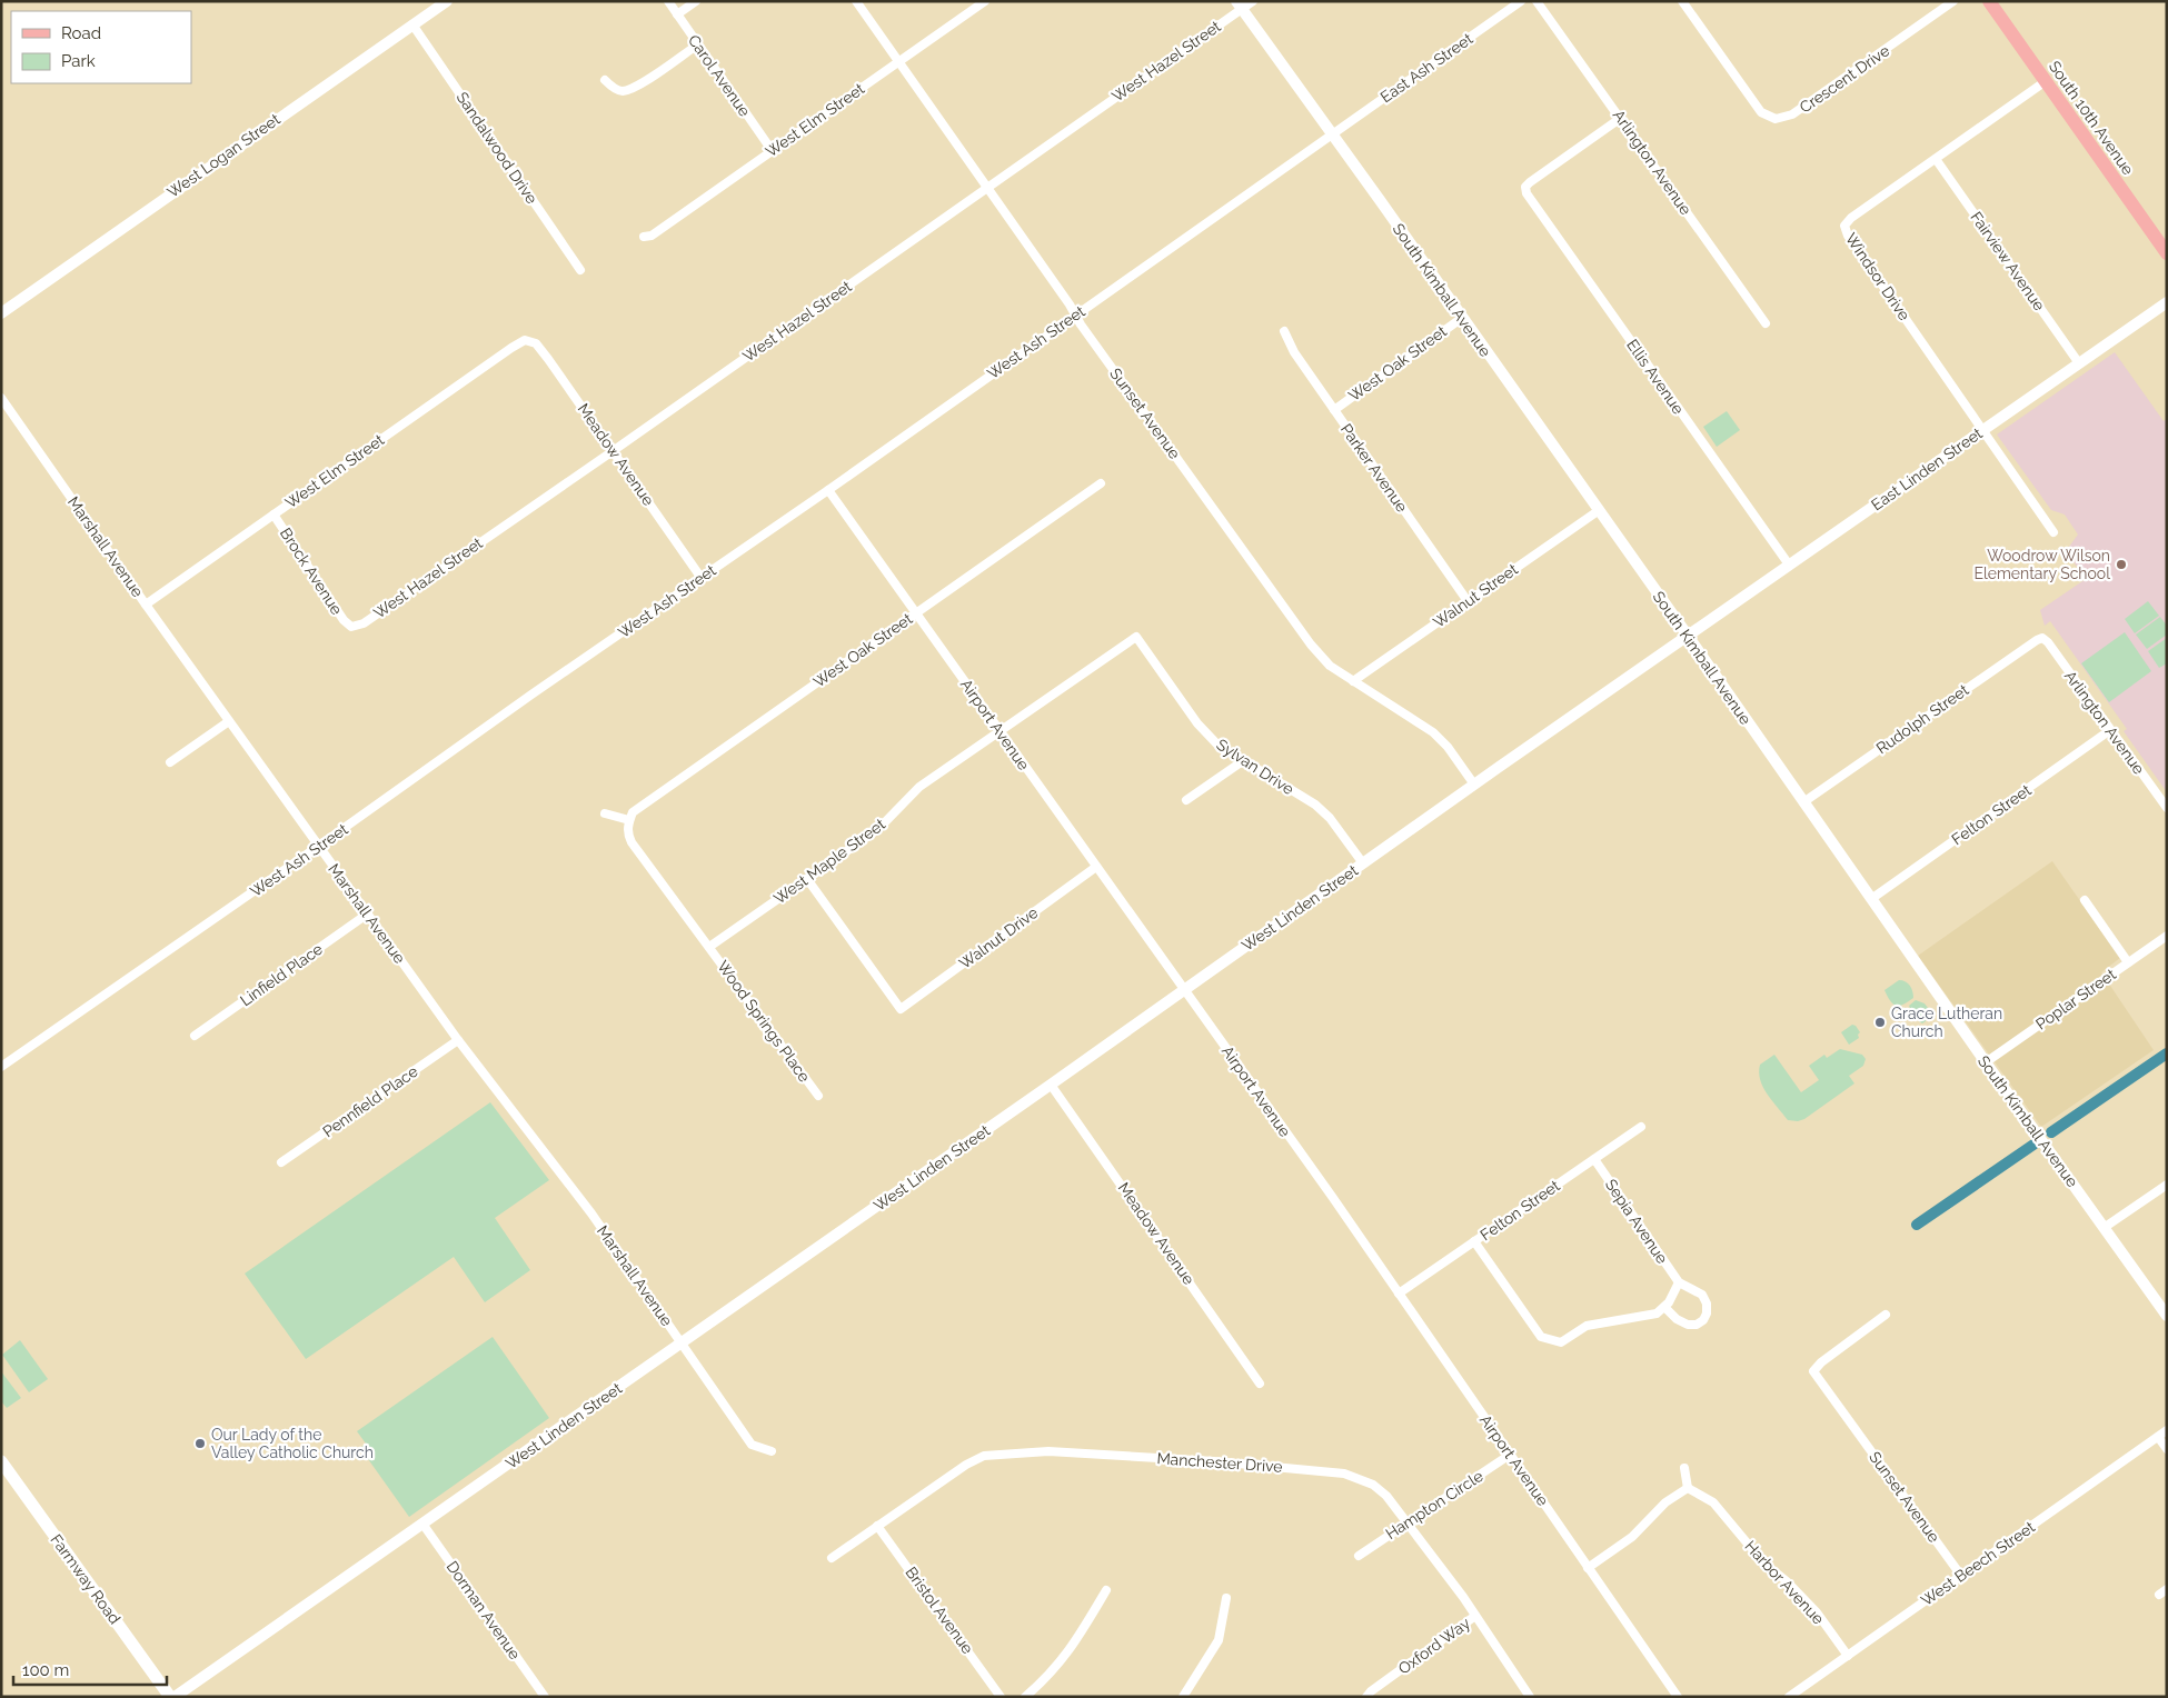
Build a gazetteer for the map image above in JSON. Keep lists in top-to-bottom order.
{
  "streets": {
    "main road": ["South 10th Avenue", "Farmway Road"],
    "street": [
      "West Hazel Street",
      "East Ash Street",
      "Carol Avenue",
      "Crescent Drive",
      "West Elm Street",
      "Sandalwood Drive",
      "West Logan Street",
      "Arlington Avenue",
      "Fairview Avenue",
      "Windsor Drive",
      "South Kimball Avenue",
      "West Ash Street",
      "West Oak Street",
      "Ellis Avenue",
      "Sunset Avenue",
      "Meadow Avenue",
      "Parker Avenue",
      "East Linden Street",
      "Marshall Avenue",
      "Brock Avenue",
      "Walnut Street",
      "Rudolph Street",
      "Airport Avenue",
      "Sylvan Drive",
      "Felton Street",
      "West Maple Street",
      "West Linden Street",
      "Walnut Drive",
      "Linfield Place",
      "Poplar Street",
      "Wood Springs Place",
      "Pennfield Place",
      "Sepia Avenue",
      "Manchester Drive",
      "Hampton Circle",
      "West Beech Street",
      "Harbor Avenue",
      "Dorman Avenue",
      "Bristol Avenue",
      "Oxford Way"
    ]
  },
  "crossings": [
    ["West Hazel Street", "South Kimball Avenue"],
    ["West Hazel Street", "Sunset Avenue"],
    ["West Hazel Street", "Meadow Avenue"],
    ["West Hazel Street", "Brock Avenue"],
    ["East Ash Street", "South Kimball Avenue"],
    ["East Ash Street", "West Ash Street"],
    ["Carol Avenue", "West Elm Street"],
    ["South 10th Avenue", "Windsor Drive"],
    ["West Elm Street", "Sunset Avenue"],
    ["West Elm Street", "Meadow Avenue"],
    ["West Elm Street", "Marshall Avenue"],
    ["West Elm Street", "Brock Avenue"],
    ["Sandalwood Drive", "West Logan Street"],
    ["Arlington Avenue", "Ellis Avenue"],
    ["Arlington Avenue", "Rudolph Street"],
    ["Arlington Avenue", "Felton Street"],
    ["Fairview Avenue", "Windsor Drive"],
    ["Fairview Avenue", "East Linden Street"],
    ["Windsor Drive", "East Linden Street"],
    ["South Kimball Avenue", "West Ash Street"],
    ["South Kimball Avenue", "West Oak Street"],
    ["South Kimball Avenue", "East Linden Street"],
    ["South Kimball Avenue", "Walnut Street"],
    ["South Kimball Avenue", "Rudolph Street"],
    ["South Kimball Avenue", "Felton Street"],
    ["South Kimball Avenue", "West Linden Street"],
    ["South Kimball Avenue", "Poplar Street"],
    ["West Ash Street", "Sunset Avenue"],
    ["West Ash Street", "Meadow Avenue"],
    ["West Ash Street", "Marshall Avenue"],
    ["West Ash Street", "Airport Avenue"],
    ["West Oak Street", "Parker Avenue"],
    ["West Oak Street", "Airport Avenue"],
    ["West Oak Street", "Wood Springs Place"],
    ["Ellis Avenue", "East Linden Street"],
    ["Sunset Avenue", "Walnut Street"],
    ["Sunset Avenue", "West Linden Street"],
    ["Sunset Avenue", "West Beech Street"],
    ["Meadow Avenue", "West Linden Street"],
    ["Parker Avenue", "Walnut Street"],
    ["East Linden Street", "West Linden Street"],
    ["Marshall Avenue", "West Linden Street"],
    ["Marshall Avenue", "Linfield Place"],
    ["Marshall Avenue", "Pennfield Place"],
    ["Airport Avenue", "Felton Street"],
    ["Airport Avenue", "West Maple Street"],
    ["Airport Avenue", "West Linden Street"],
    ["Airport Avenue", "Walnut Drive"],
    ["Airport Avenue", "Hampton Circle"],
    ["Sylvan Drive", "West Maple Street"],
    ["Sylvan Drive", "West Linden Street"],
    ["Felton Street", "Sepia Avenue"],
    ["West Maple Street", "Walnut Drive"],
    ["West Maple Street", "Wood Springs Place"],
    ["West Linden Street", "Dorman Avenue"],
    ["Manchester Drive", "Hampton Circle"],
    ["Manchester Drive", "Bristol Avenue"],
    ["Manchester Drive", "Oxford Way"],
    ["West Beech Street", "Harbor Avenue"]
  ],
  "places": ["Woodrow Wilson Elementary School", "Grace Lutheran Church", "Our Lady of the Valley Catholic Church"],
  "legend": ["Road", "Park"],
  "scale_bar": "100 m"
}
